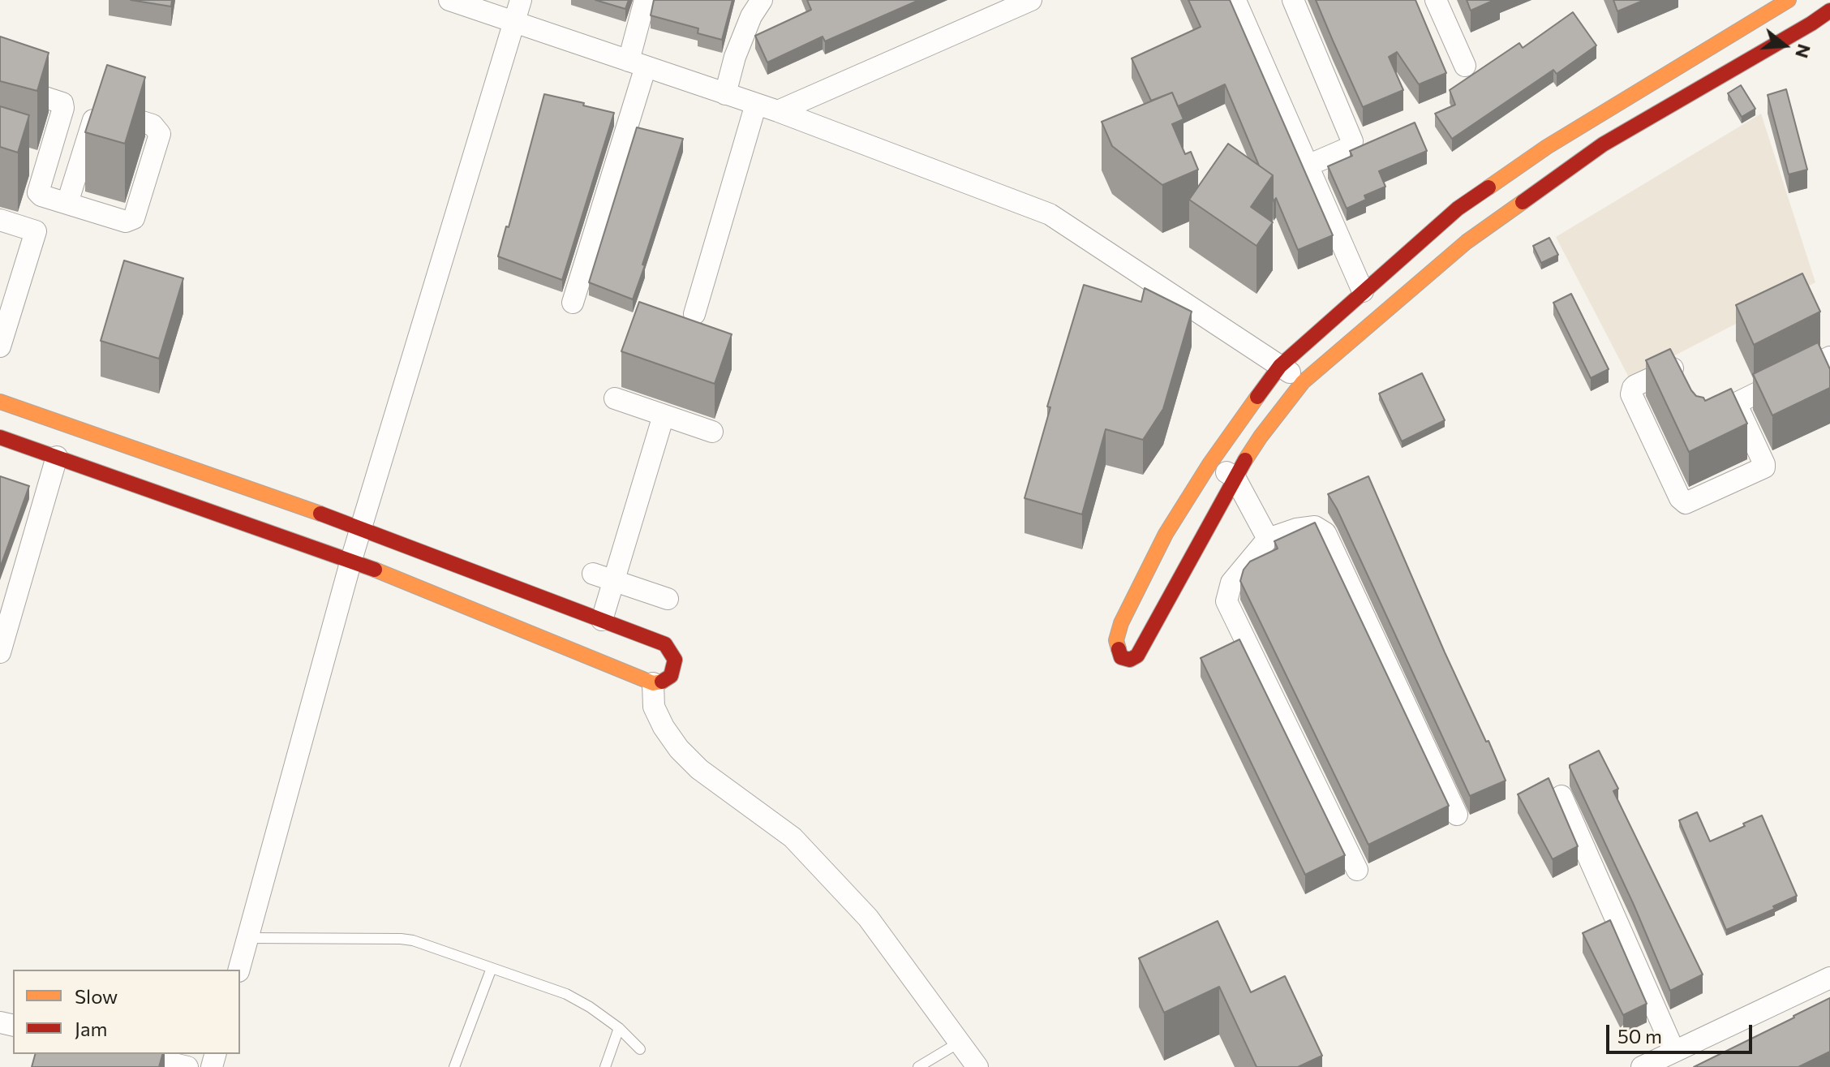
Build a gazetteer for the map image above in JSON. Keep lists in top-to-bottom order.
{
  "legend": ["Slow", "Jam"],
  "scale_bar": "50 m",
  "north": "right"
}
